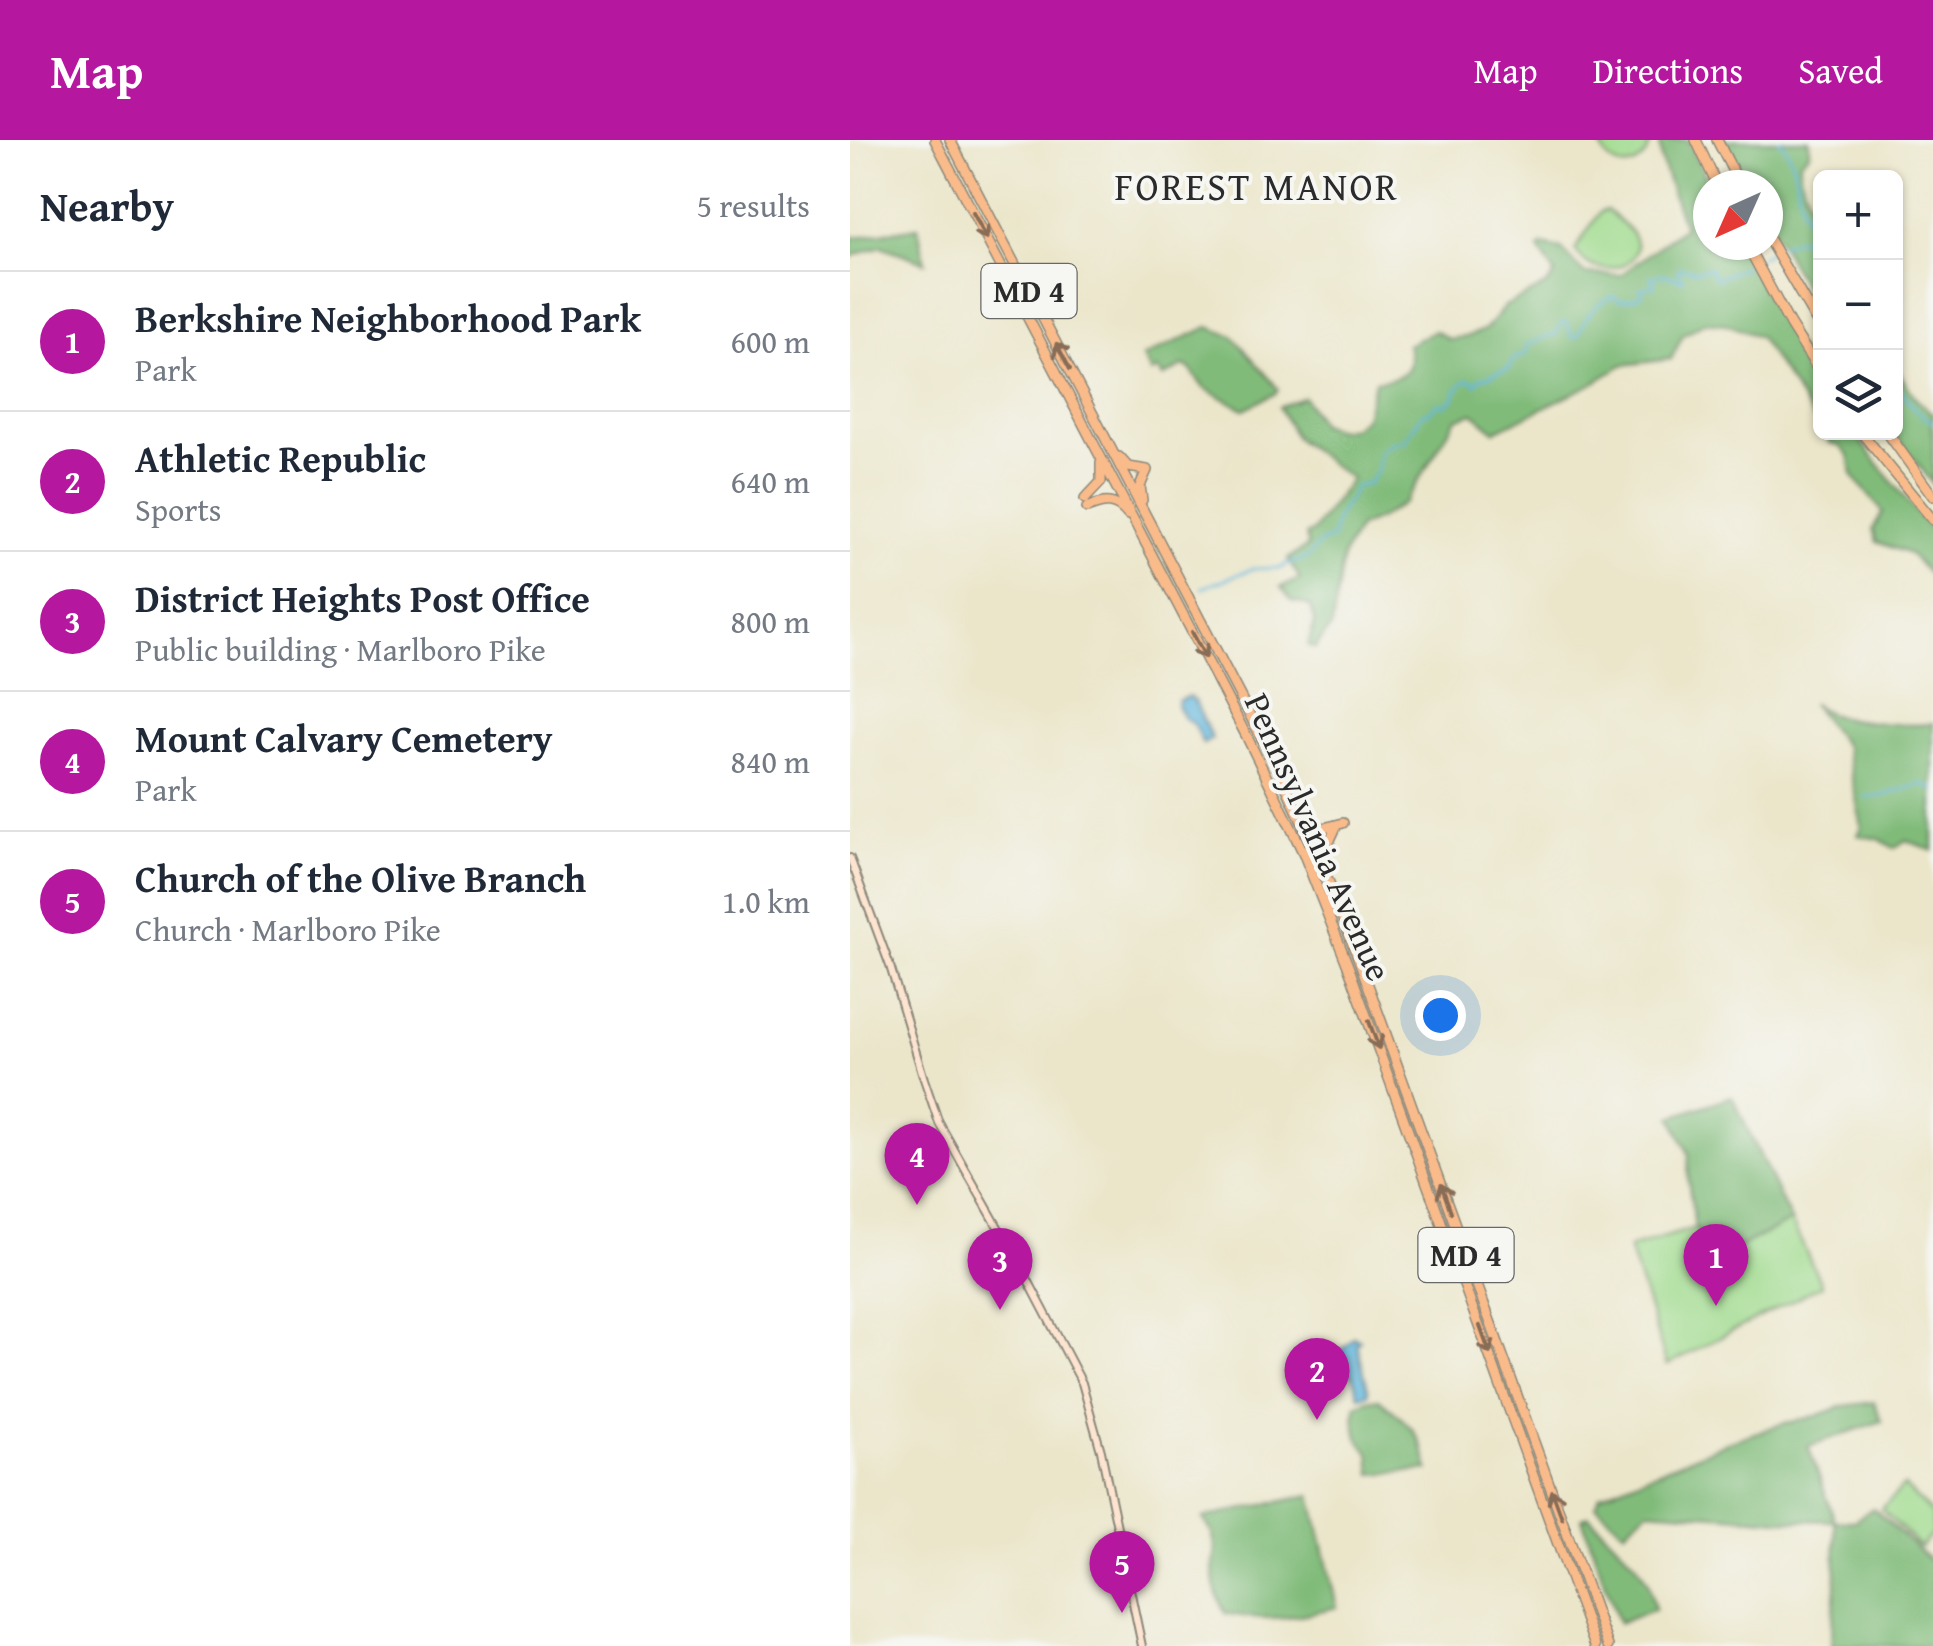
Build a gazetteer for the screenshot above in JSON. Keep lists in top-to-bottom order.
{
  "streets": {
    "highway": ["MD 4", "Pennsylvania Avenue"]
  },
  "districts": ["FOREST MANOR"],
  "north": "bottom left",
  "page": {
    "header": "Map",
    "nav": ["Map", "Directions", "Saved"],
    "heading": ["Nearby", "5 results"],
    "map_buttons": ["+", "−"],
    "list": [
      {
        "mark": "1",
        "name": "Berkshire Neighborhood Park",
        "note": "Park",
        "value": "600 m"
      },
      {
        "mark": "2",
        "name": "Athletic Republic",
        "note": "Sports",
        "value": "640 m"
      },
      {
        "mark": "3",
        "name": "District Heights Post Office",
        "note": "Public building · Marlboro Pike",
        "value": "800 m"
      },
      {
        "mark": "4",
        "name": "Mount Calvary Cemetery",
        "note": "Park",
        "value": "840 m"
      },
      {
        "mark": "5",
        "name": "Church of the Olive Branch",
        "note": "Church · Marlboro Pike",
        "value": "1.0 km"
      }
    ],
    "pins": [
      "4",
      "1",
      "3",
      "2",
      "5"
    ]
  }
}
